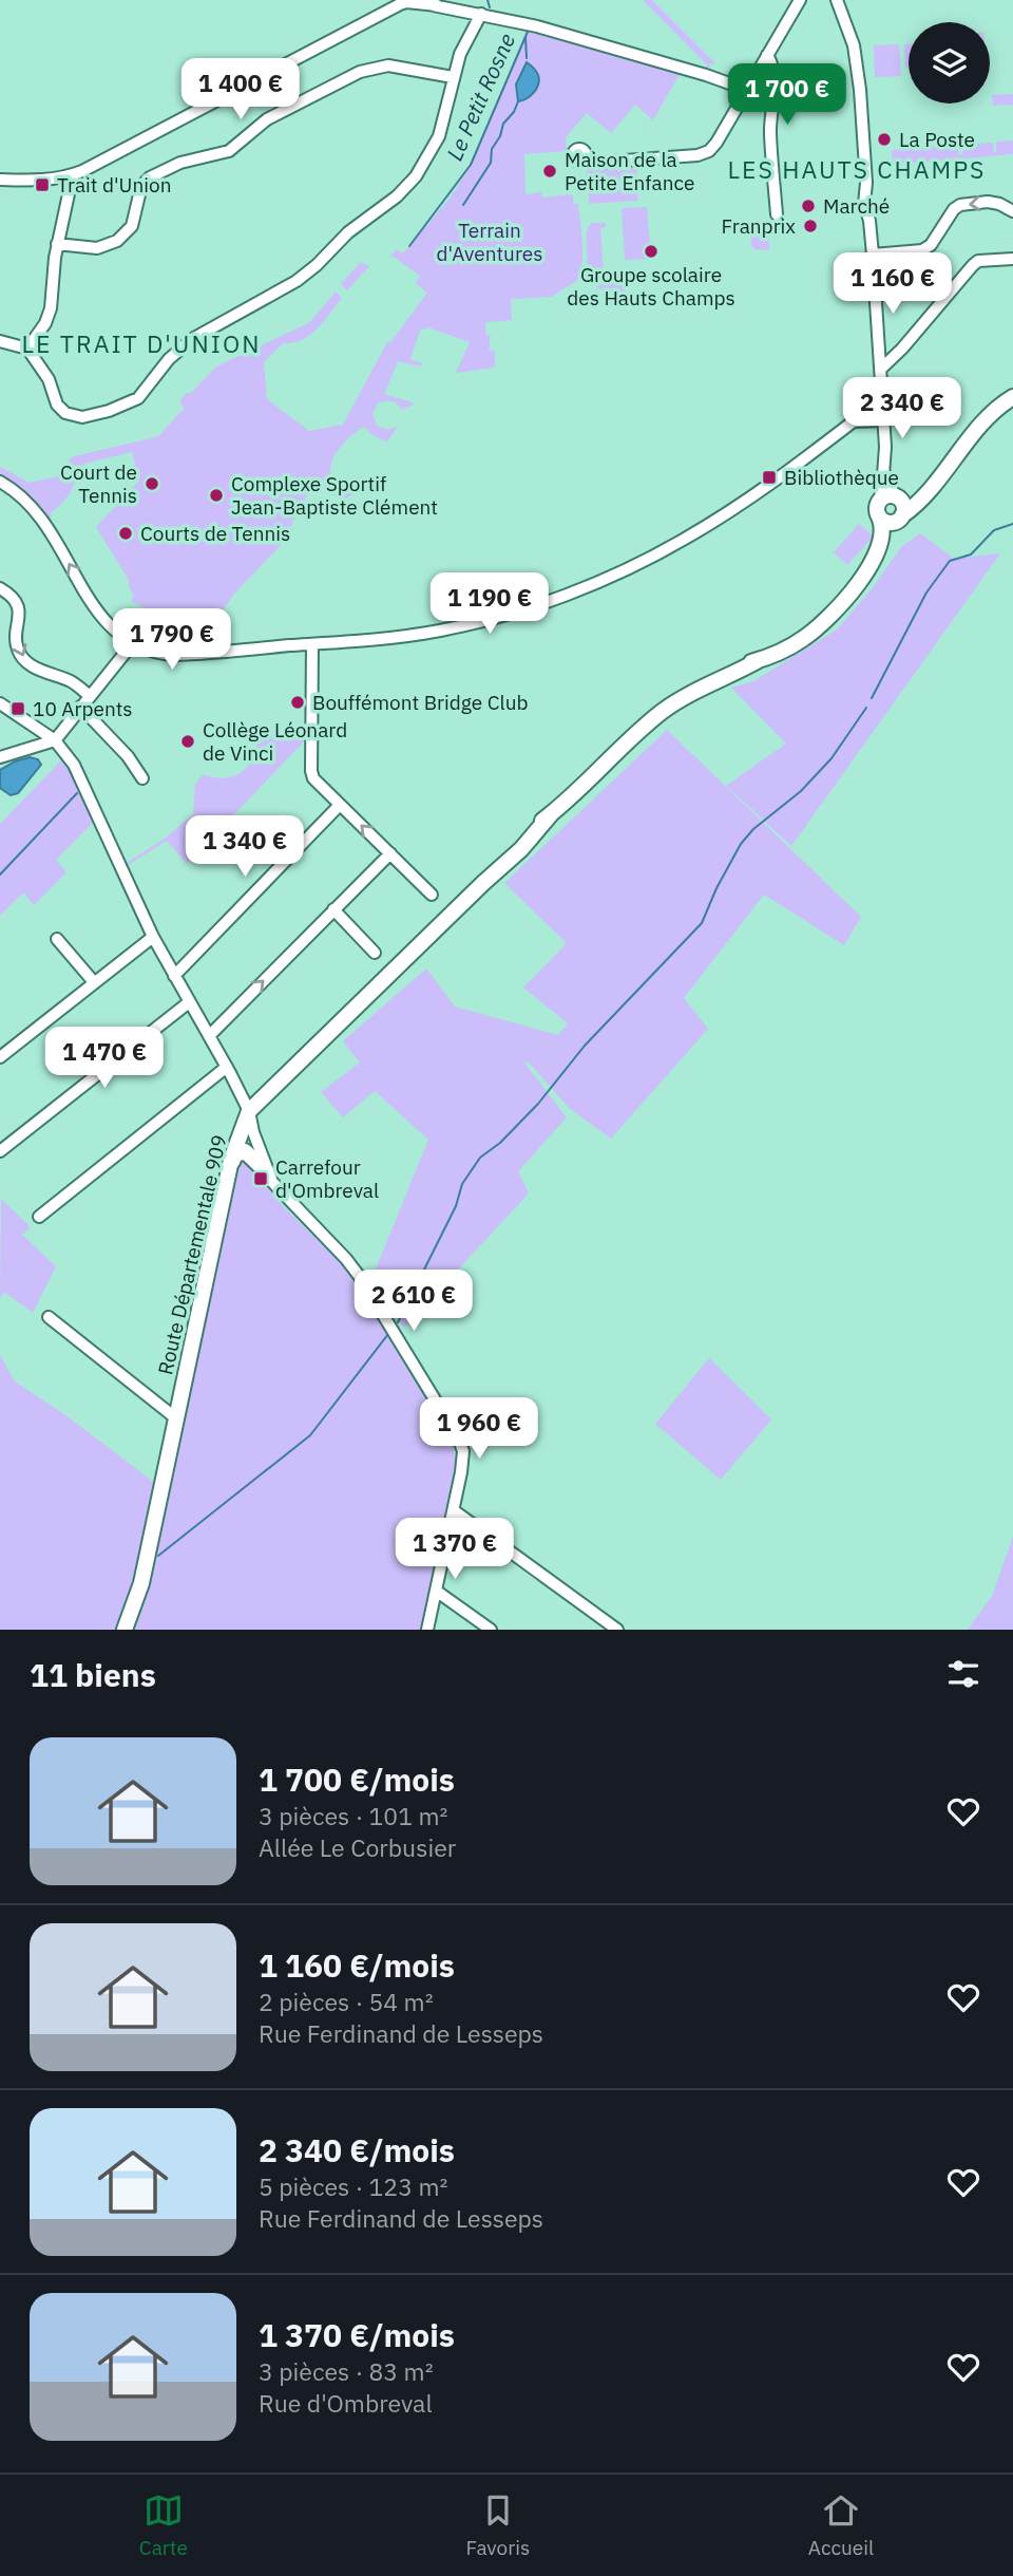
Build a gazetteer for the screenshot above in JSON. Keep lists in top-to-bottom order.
{
  "streets": {
    "main road": ["Route Départementale 909"]
  },
  "districts": ["LES HAUTS CHAMPS", "LE TRAIT D'UNION"],
  "water": ["Le Petit Rosne"],
  "parks": ["Terrain d'Aventures"],
  "places": {
    "other": [
      "La Poste",
      "Maison de la Petite Enfance",
      "Marché",
      "Franprix",
      "Groupe scolaire des Hauts Champs",
      "Court de Tennis",
      "Complexe Sportif Jean-Baptiste Clément",
      "Courts de Tennis",
      "Bouffémont Bridge Club",
      "Collège Léonard de Vinci"
    ],
    "transit": [
      "Trait d'Union",
      "Bibliothèque",
      "10 Arpents",
      "Carrefour d'Ombreval"
    ]
  },
  "page": {
    "price": [
      "1 400 €",
      "1 700 €",
      "1 160 €",
      "2 340 €",
      "1 190 €",
      "1 790 €",
      "1 340 €",
      "1 470 €",
      "2 610 €",
      "1 960 €",
      "1 370 €"
    ],
    "heading": "11 biens",
    "list": [
      {
        "name": "1 700 €/mois",
        "note": "3 pièces · 101 m² · Allée Le Corbusier"
      },
      {
        "name": "1 160 €/mois",
        "note": "2 pièces · 54 m² · Rue Ferdinand de Lesseps"
      },
      {
        "name": "2 340 €/mois",
        "note": "5 pièces · 123 m² · Rue Ferdinand de Lesseps"
      },
      {
        "name": "1 370 €/mois",
        "note": "3 pièces · 83 m² · Rue d'Ombreval"
      }
    ],
    "tabs": ["Carte", "Favoris", "Accueil"]
  }
}
